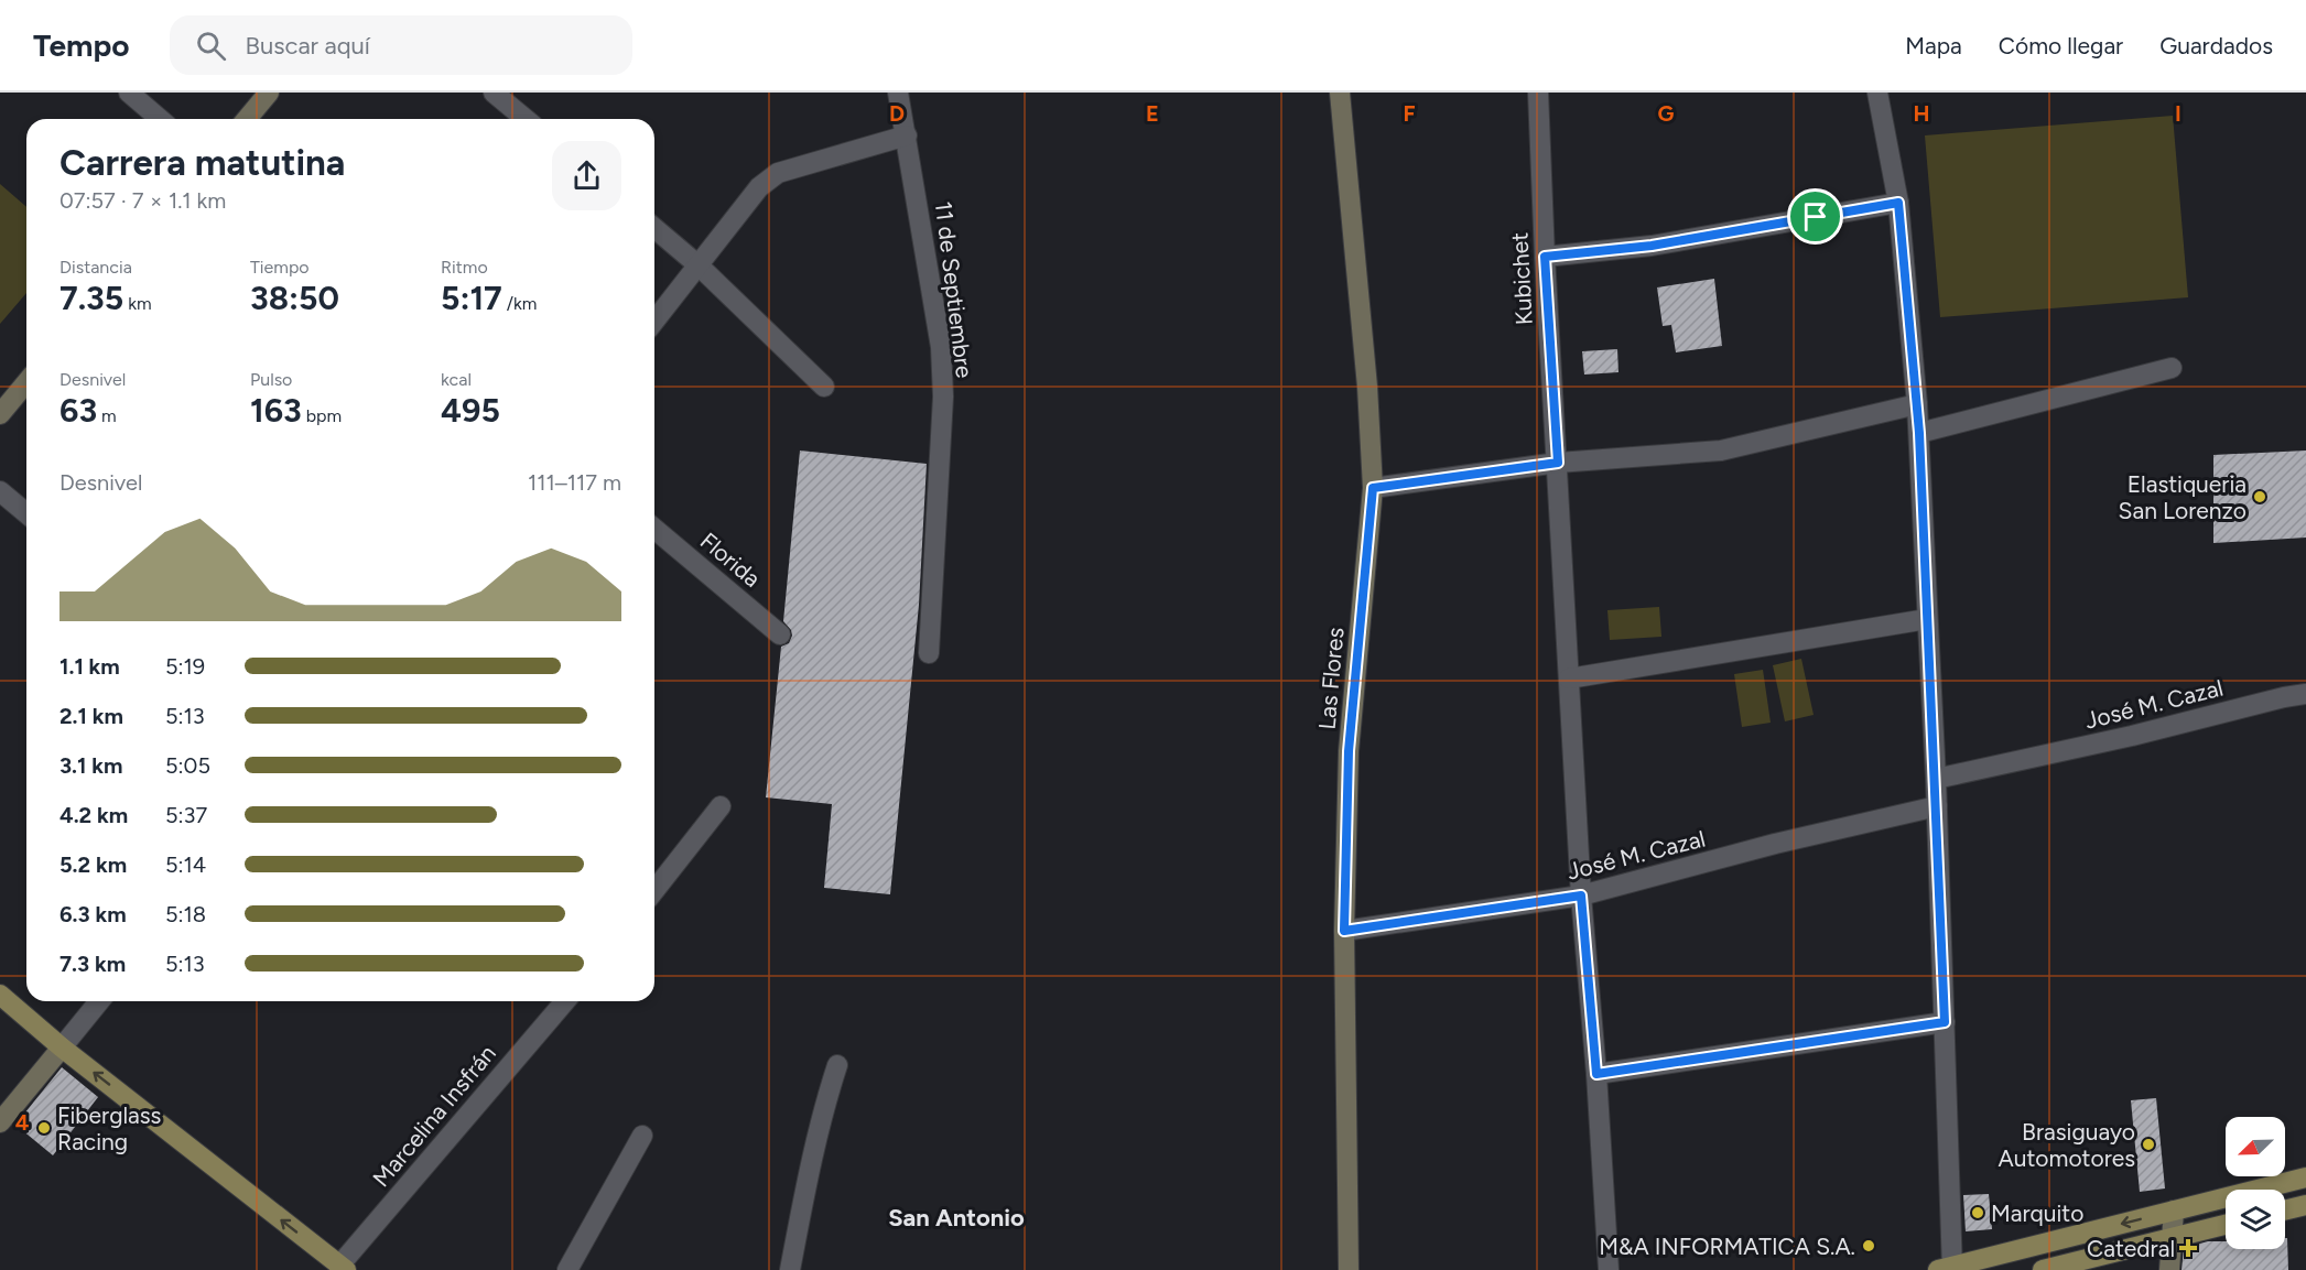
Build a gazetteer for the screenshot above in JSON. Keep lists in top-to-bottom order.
{
  "streets": {
    "street": [
      "Kubichet",
      "11 de Septiembre",
      "Florida",
      "Las Flores",
      "José M. Cazal",
      "Marcelina Insfrán"
    ]
  },
  "crossings": [
    ["Kubichet", "José M. Cazal"],
    ["Las Flores", "José M. Cazal"]
  ],
  "districts": ["San Antonio"],
  "places": {
    "other": [
      "Elastiqueria San Lorenzo",
      "Fiberglass Racing",
      "Brasiguayo Automotores",
      "Marquito",
      "M&A INFORMATICA S.A."
    ],
    "health": ["Catedral"]
  },
  "north": "bottom left",
  "page": {
    "header": "Tempo",
    "search": "Buscar aquí",
    "nav": ["Mapa", "Cómo llegar", "Guardados"],
    "heading": ["Carrera matutina", "07:57 · 7 × 1.1 km"],
    "stats": [
      ["Distancia", "7.35 km"],
      ["Tiempo", "38:50"],
      ["Ritmo", "5:17 /km"],
      ["Desnivel", "63 m"],
      ["Pulso", "163 bpm"],
      ["kcal", "495"]
    ],
    "chart": ["Desnivel", "111–117 m"],
    "list": [
      {
        "name": "1.1 km",
        "note": "5:19"
      },
      {
        "name": "2.1 km",
        "note": "5:13"
      },
      {
        "name": "3.1 km",
        "note": "5:05"
      },
      {
        "name": "4.2 km",
        "note": "5:37"
      },
      {
        "name": "5.2 km",
        "note": "5:14"
      },
      {
        "name": "6.3 km",
        "note": "5:18"
      },
      {
        "name": "7.3 km",
        "note": "5:13"
      }
    ]
  },
  "grid": {
    "columns": [
      "D",
      "E",
      "F",
      "G",
      "H",
      "I"
    ],
    "rows": ["4"]
  }
}
